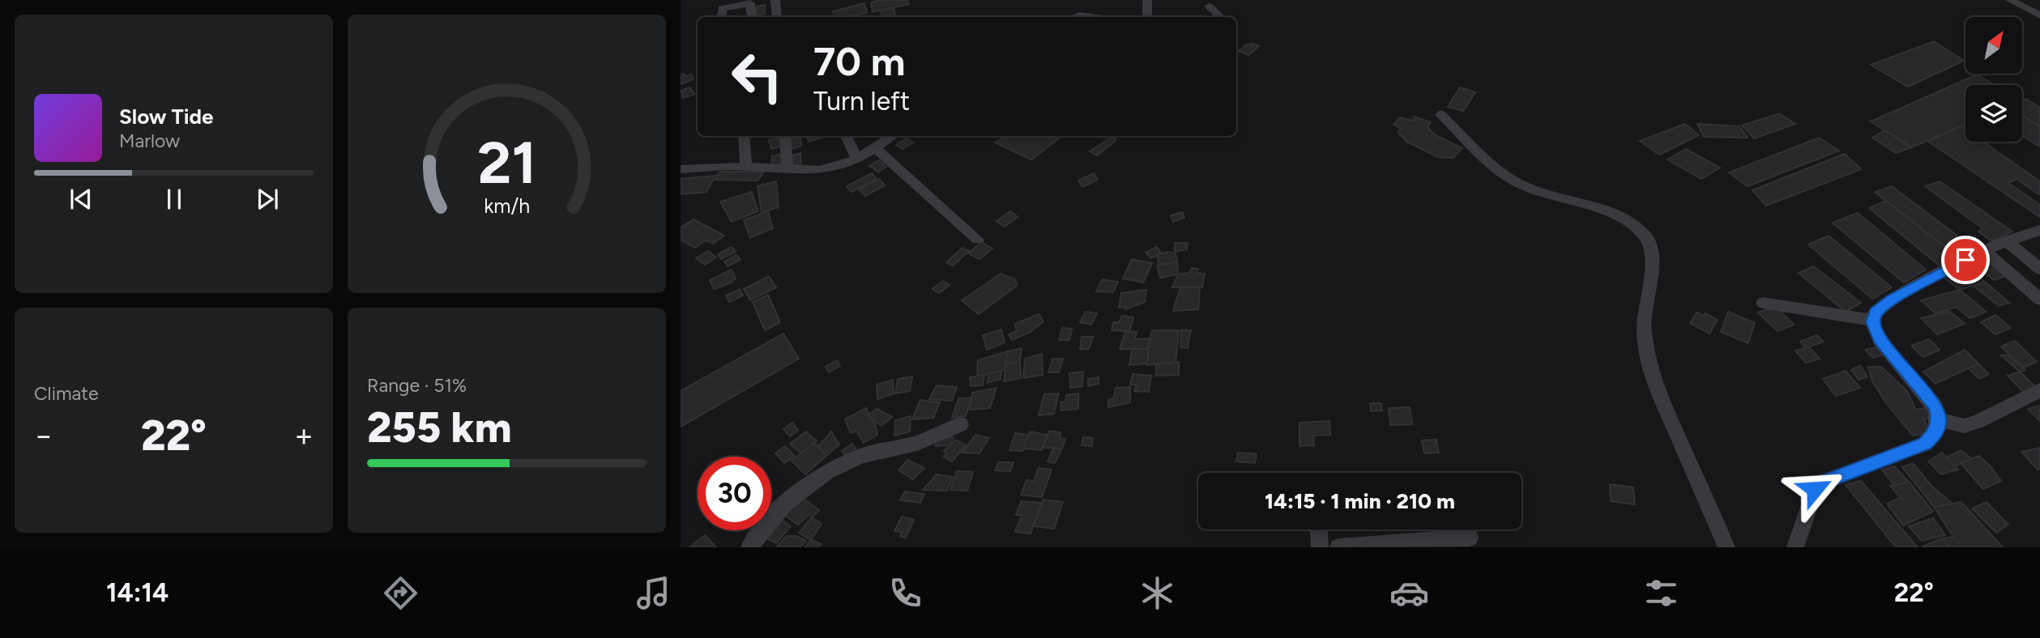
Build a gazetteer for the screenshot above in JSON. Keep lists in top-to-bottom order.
{
  "north": "top right",
  "page": {
    "turn": ["70 m", "Turn left"],
    "song": ["Slow Tide", "Marlow"],
    "tile": [
      "Climate",
      ["Range · 51%", "255 km"]
    ],
    "heat": ["−", "22°", "+"],
    "limit": "30",
    "trip": "14:15 · 1 min · 210 m",
    "tabs": ["14:14", "22°"],
    "gauge": ["21", "km/h"]
  }
}
